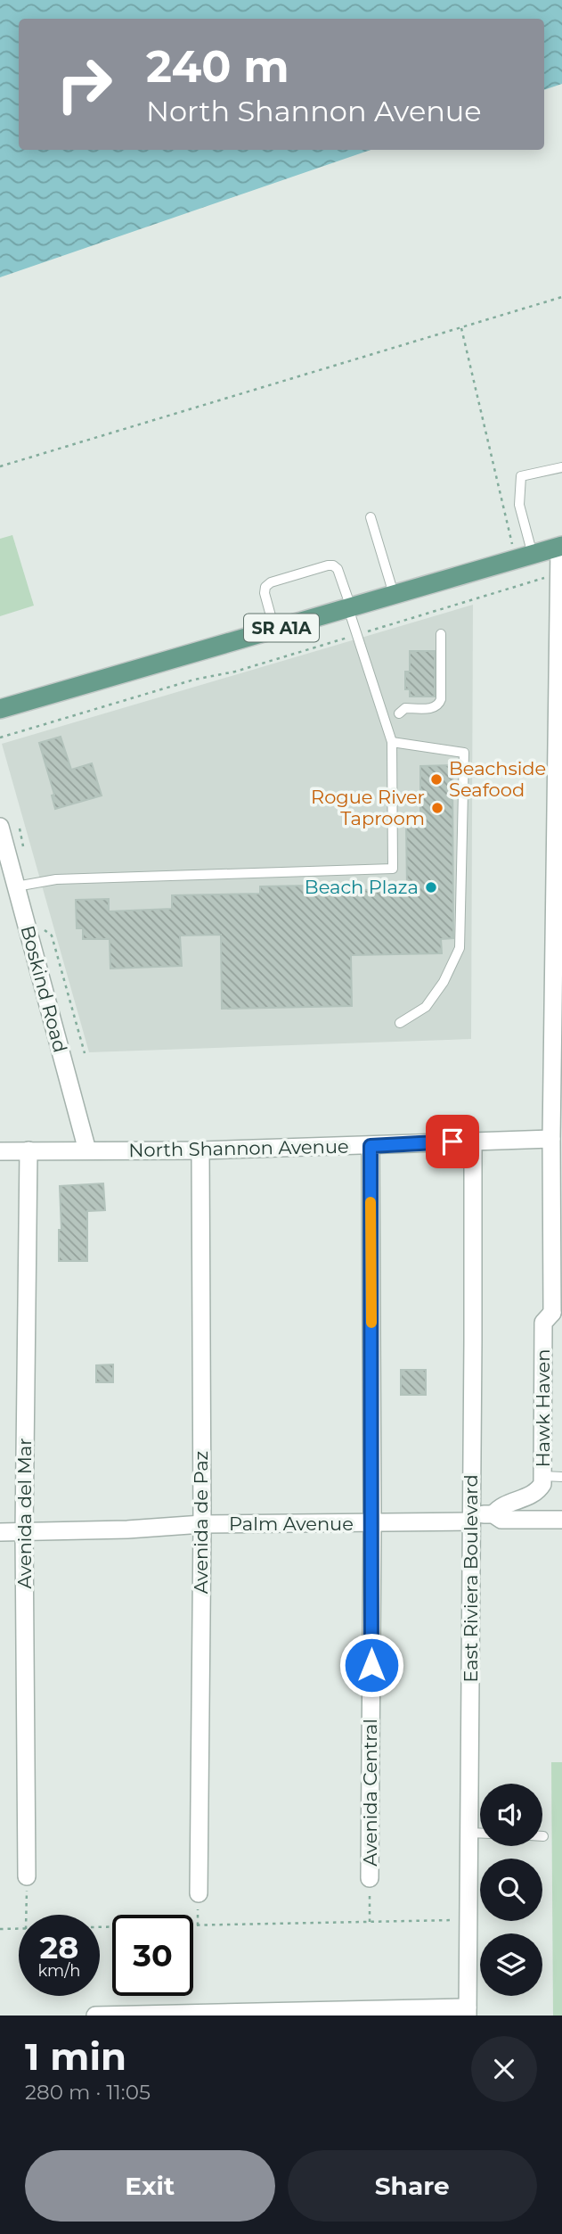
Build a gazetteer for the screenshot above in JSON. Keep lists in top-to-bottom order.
{
  "streets": {
    "main road": ["SR A1A"],
    "street": [
      "Boskind Road",
      "North Shannon Avenue",
      "Hawk Haven",
      "Avenida del Mar",
      "Avenida de Paz",
      "Palm Avenue",
      "East Riviera Boulevard",
      "Avenida Central"
    ]
  },
  "crossings": [
    ["SR A1A", "Hawk Haven"],
    ["Boskind Road", "North Shannon Avenue"],
    ["North Shannon Avenue", "Hawk Haven"],
    ["North Shannon Avenue", "Avenida del Mar"],
    ["North Shannon Avenue", "Avenida de Paz"],
    ["North Shannon Avenue", "East Riviera Boulevard"],
    ["North Shannon Avenue", "Avenida Central"],
    ["Avenida del Mar", "Palm Avenue"],
    ["Avenida de Paz", "Palm Avenue"],
    ["Palm Avenue", "East Riviera Boulevard"],
    ["Palm Avenue", "Avenida Central"]
  ],
  "places": ["Beachside Seafood", "Rogue River Taproom", "Beach Plaza"],
  "page": {
    "turn": ["240 m", "North Shannon Avenue"],
    "speed": "28 km/h",
    "limit": "30",
    "heading": ["1 min", "280 m · 11:05"],
    "buttons": ["Exit", "Share"]
  }
}
